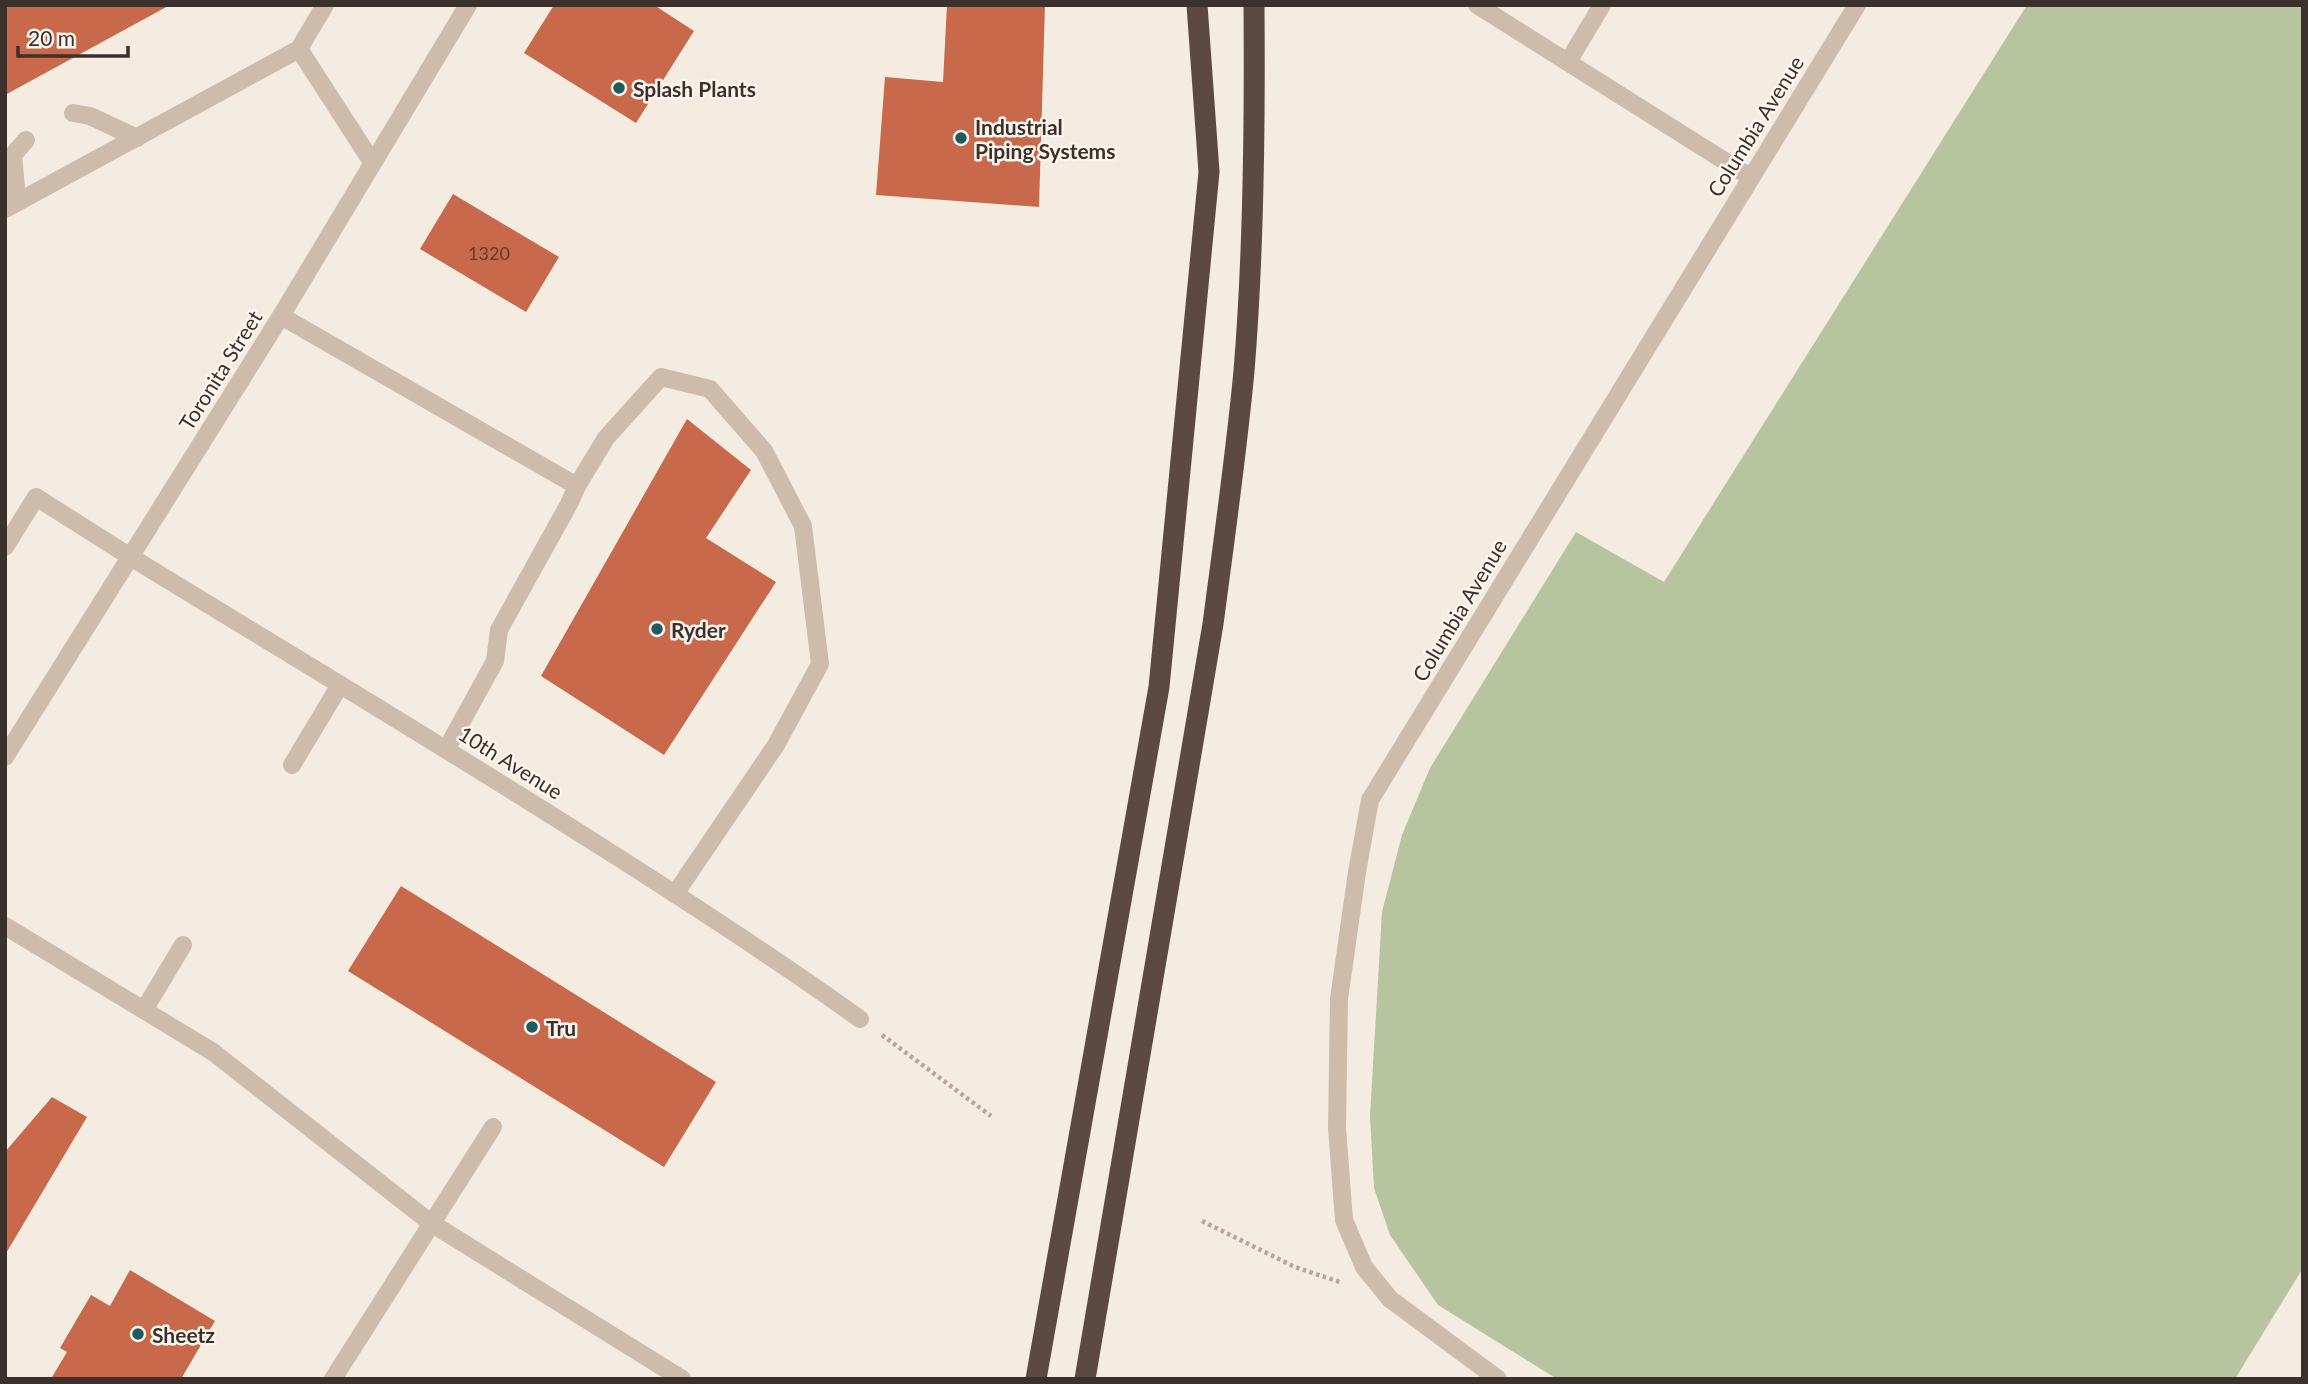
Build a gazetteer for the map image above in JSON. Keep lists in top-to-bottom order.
{
  "streets": {
    "street": ["Columbia Avenue", "Toronita Street", "10th Avenue"]
  },
  "crossings": [
    ["Toronita Street", "10th Avenue"]
  ],
  "places": [
    "Splash Plants",
    "Industrial Piping Systems",
    "Ryder",
    "Tru",
    "Sheetz"
  ],
  "house_numbers": ["1320"],
  "scale_bar": "20 m"
}
